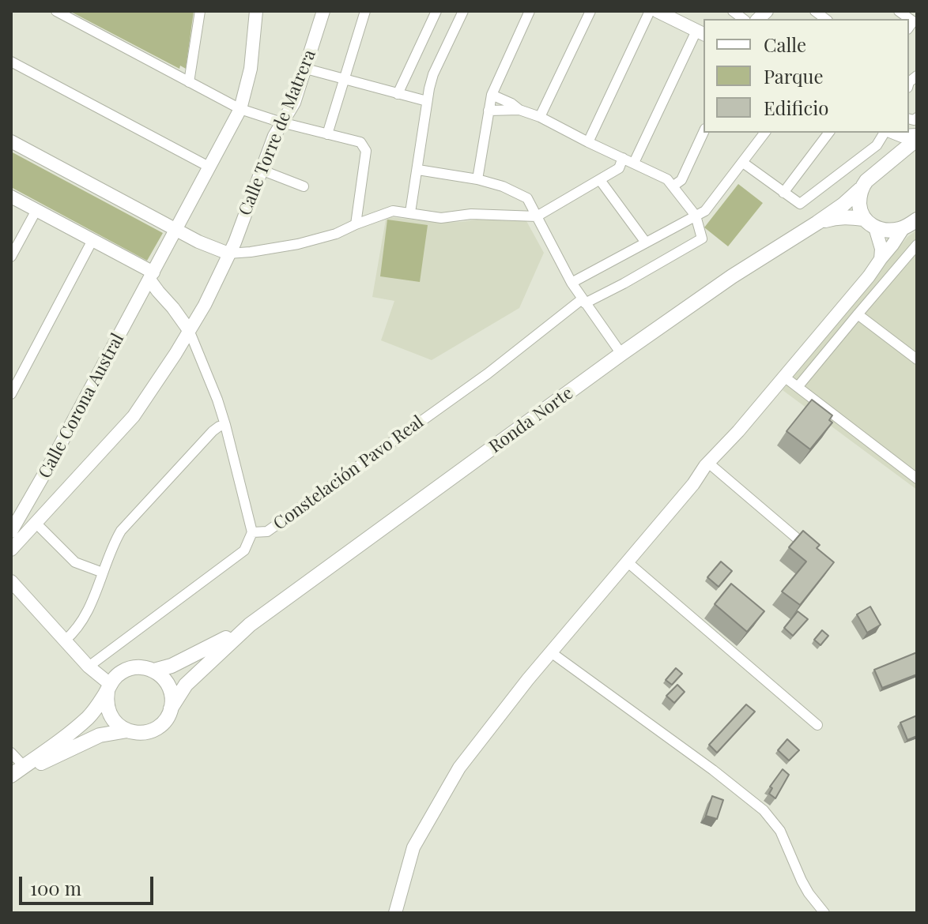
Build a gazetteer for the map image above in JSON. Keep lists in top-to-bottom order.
{
  "streets": {
    "main road": ["Ronda Norte"],
    "street": ["Calle Torre de Matrera", "Calle Corona Austral", "Constelación Pavo Real"]
  },
  "crossings": [
    ["Calle Torre de Matrera", "Calle Corona Austral"]
  ],
  "legend": ["Calle", "Parque", "Edificio"],
  "scale_bar": "100 m"
}
